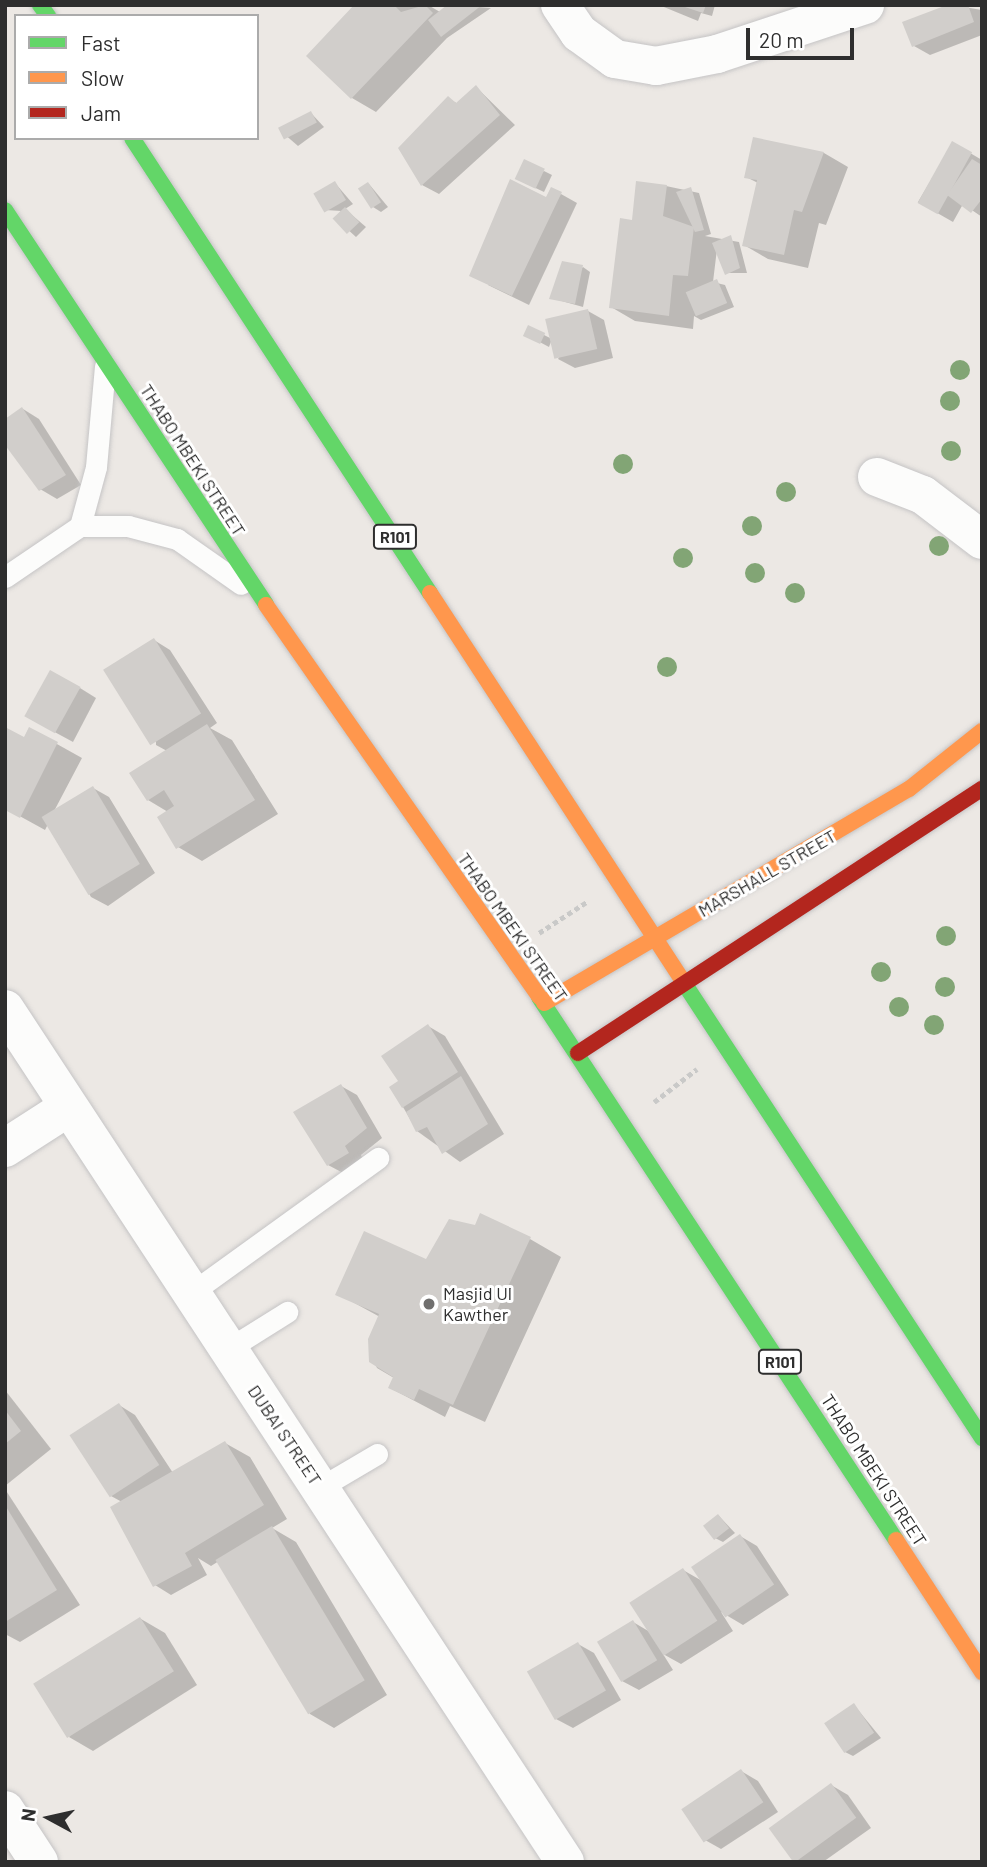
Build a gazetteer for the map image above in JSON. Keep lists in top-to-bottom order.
{
  "streets": {
    "main road": ["THABO MBEKI STREET", "R101", "MARSHALL STREET"],
    "street": ["DUBAI STREET"]
  },
  "crossings": [
    ["THABO MBEKI STREET", "MARSHALL STREET"],
    ["R101", "MARSHALL STREET"]
  ],
  "places": ["Masjid Ul Kawther"],
  "legend": ["Fast", "Slow", "Jam"],
  "scale_bar": "20 m",
  "north": "left"
}
